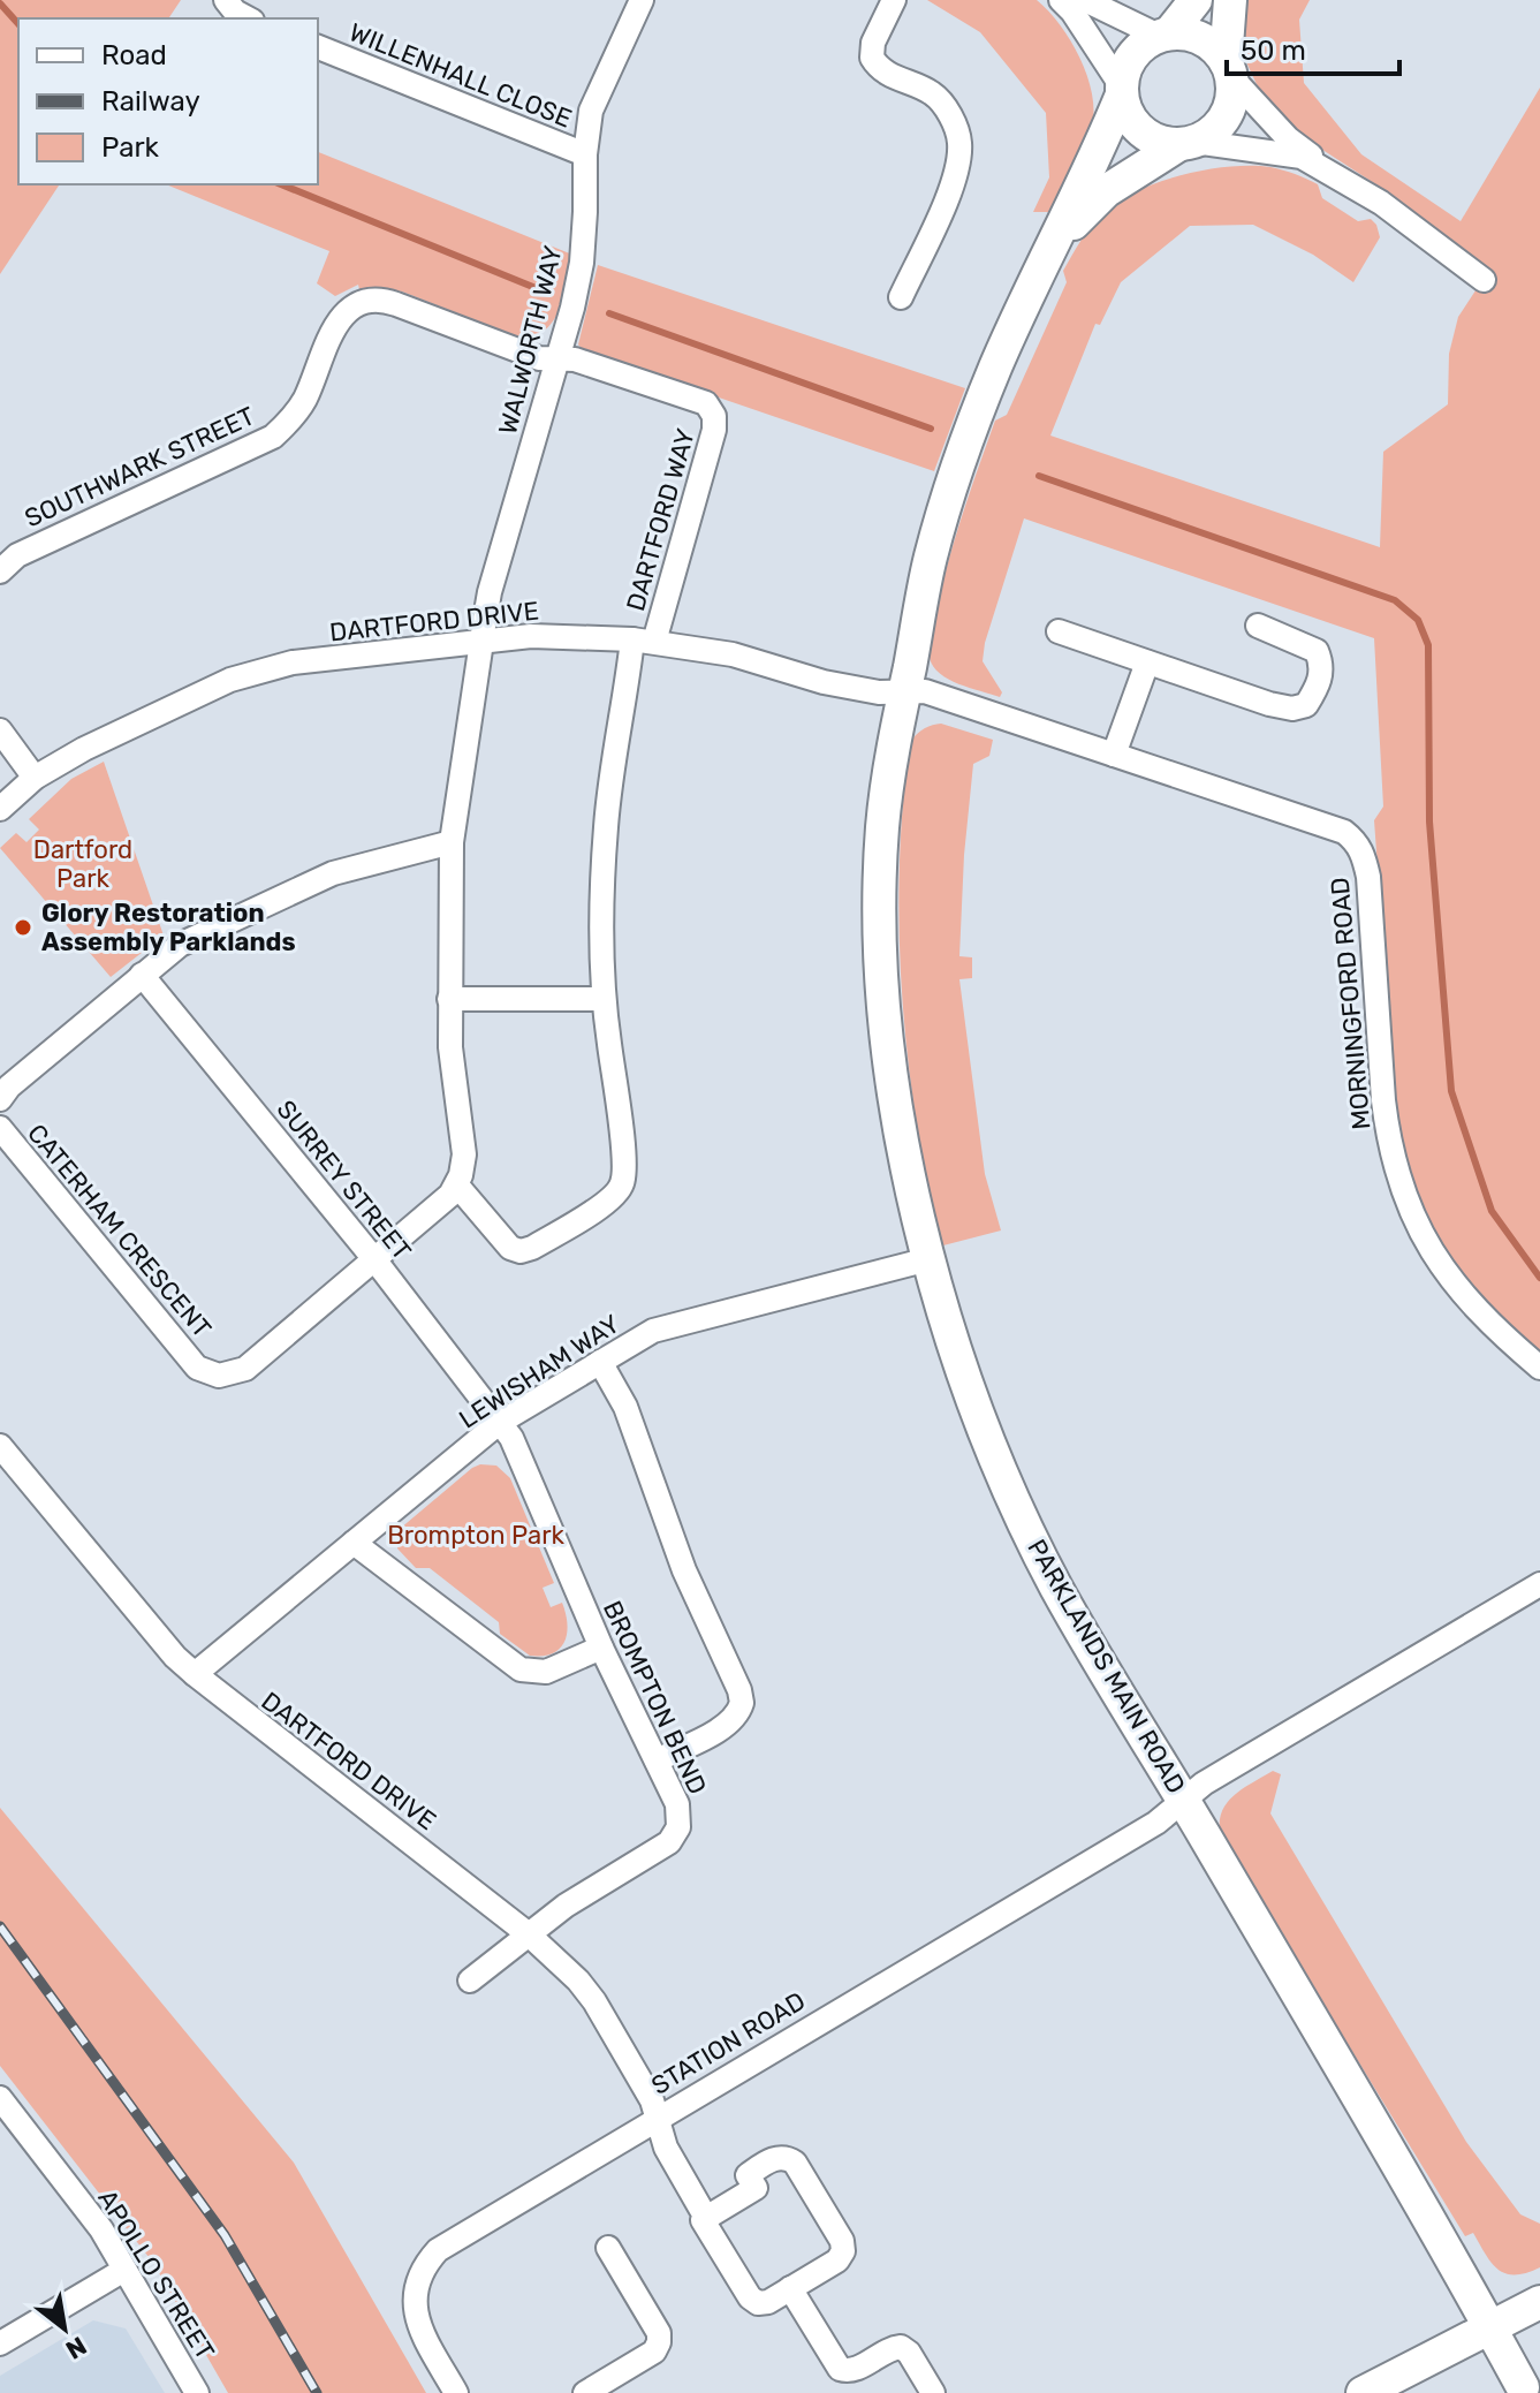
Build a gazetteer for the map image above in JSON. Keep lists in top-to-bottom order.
{
  "streets": {
    "street": [
      "WILLENHALL CLOSE",
      "WALWORTH WAY",
      "SOUTHWARK STREET",
      "DARTFORD WAY",
      "DARTFORD DRIVE",
      "MORNINGFORD ROAD",
      "SURREY STREET",
      "CATERHAM CRESCENT",
      "LEWISHAM WAY",
      "PARKLANDS MAIN ROAD",
      "BROMPTON BEND",
      "STATION ROAD",
      "APOLLO STREET"
    ]
  },
  "crossings": [
    ["WILLENHALL CLOSE", "WALWORTH WAY"],
    ["WALWORTH WAY", "SOUTHWARK STREET"],
    ["WALWORTH WAY", "DARTFORD WAY"],
    ["WALWORTH WAY", "DARTFORD DRIVE"],
    ["SOUTHWARK STREET", "DARTFORD WAY"],
    ["DARTFORD WAY", "DARTFORD DRIVE"],
    ["DARTFORD DRIVE", "MORNINGFORD ROAD"],
    ["DARTFORD DRIVE", "LEWISHAM WAY"],
    ["DARTFORD DRIVE", "PARKLANDS MAIN ROAD"],
    ["DARTFORD DRIVE", "BROMPTON BEND"],
    ["DARTFORD DRIVE", "STATION ROAD"],
    ["MORNINGFORD ROAD", "PARKLANDS MAIN ROAD"],
    ["SURREY STREET", "CATERHAM CRESCENT"],
    ["SURREY STREET", "LEWISHAM WAY"],
    ["SURREY STREET", "BROMPTON BEND"],
    ["LEWISHAM WAY", "PARKLANDS MAIN ROAD"],
    ["LEWISHAM WAY", "BROMPTON BEND"],
    ["PARKLANDS MAIN ROAD", "STATION ROAD"]
  ],
  "parks": ["Dartford Park", "Brompton Park"],
  "places": ["Glory Restoration Assembly Parklands"],
  "legend": ["Road", "Railway", "Park"],
  "scale_bar": "50 m",
  "north": "bottom right"
}
